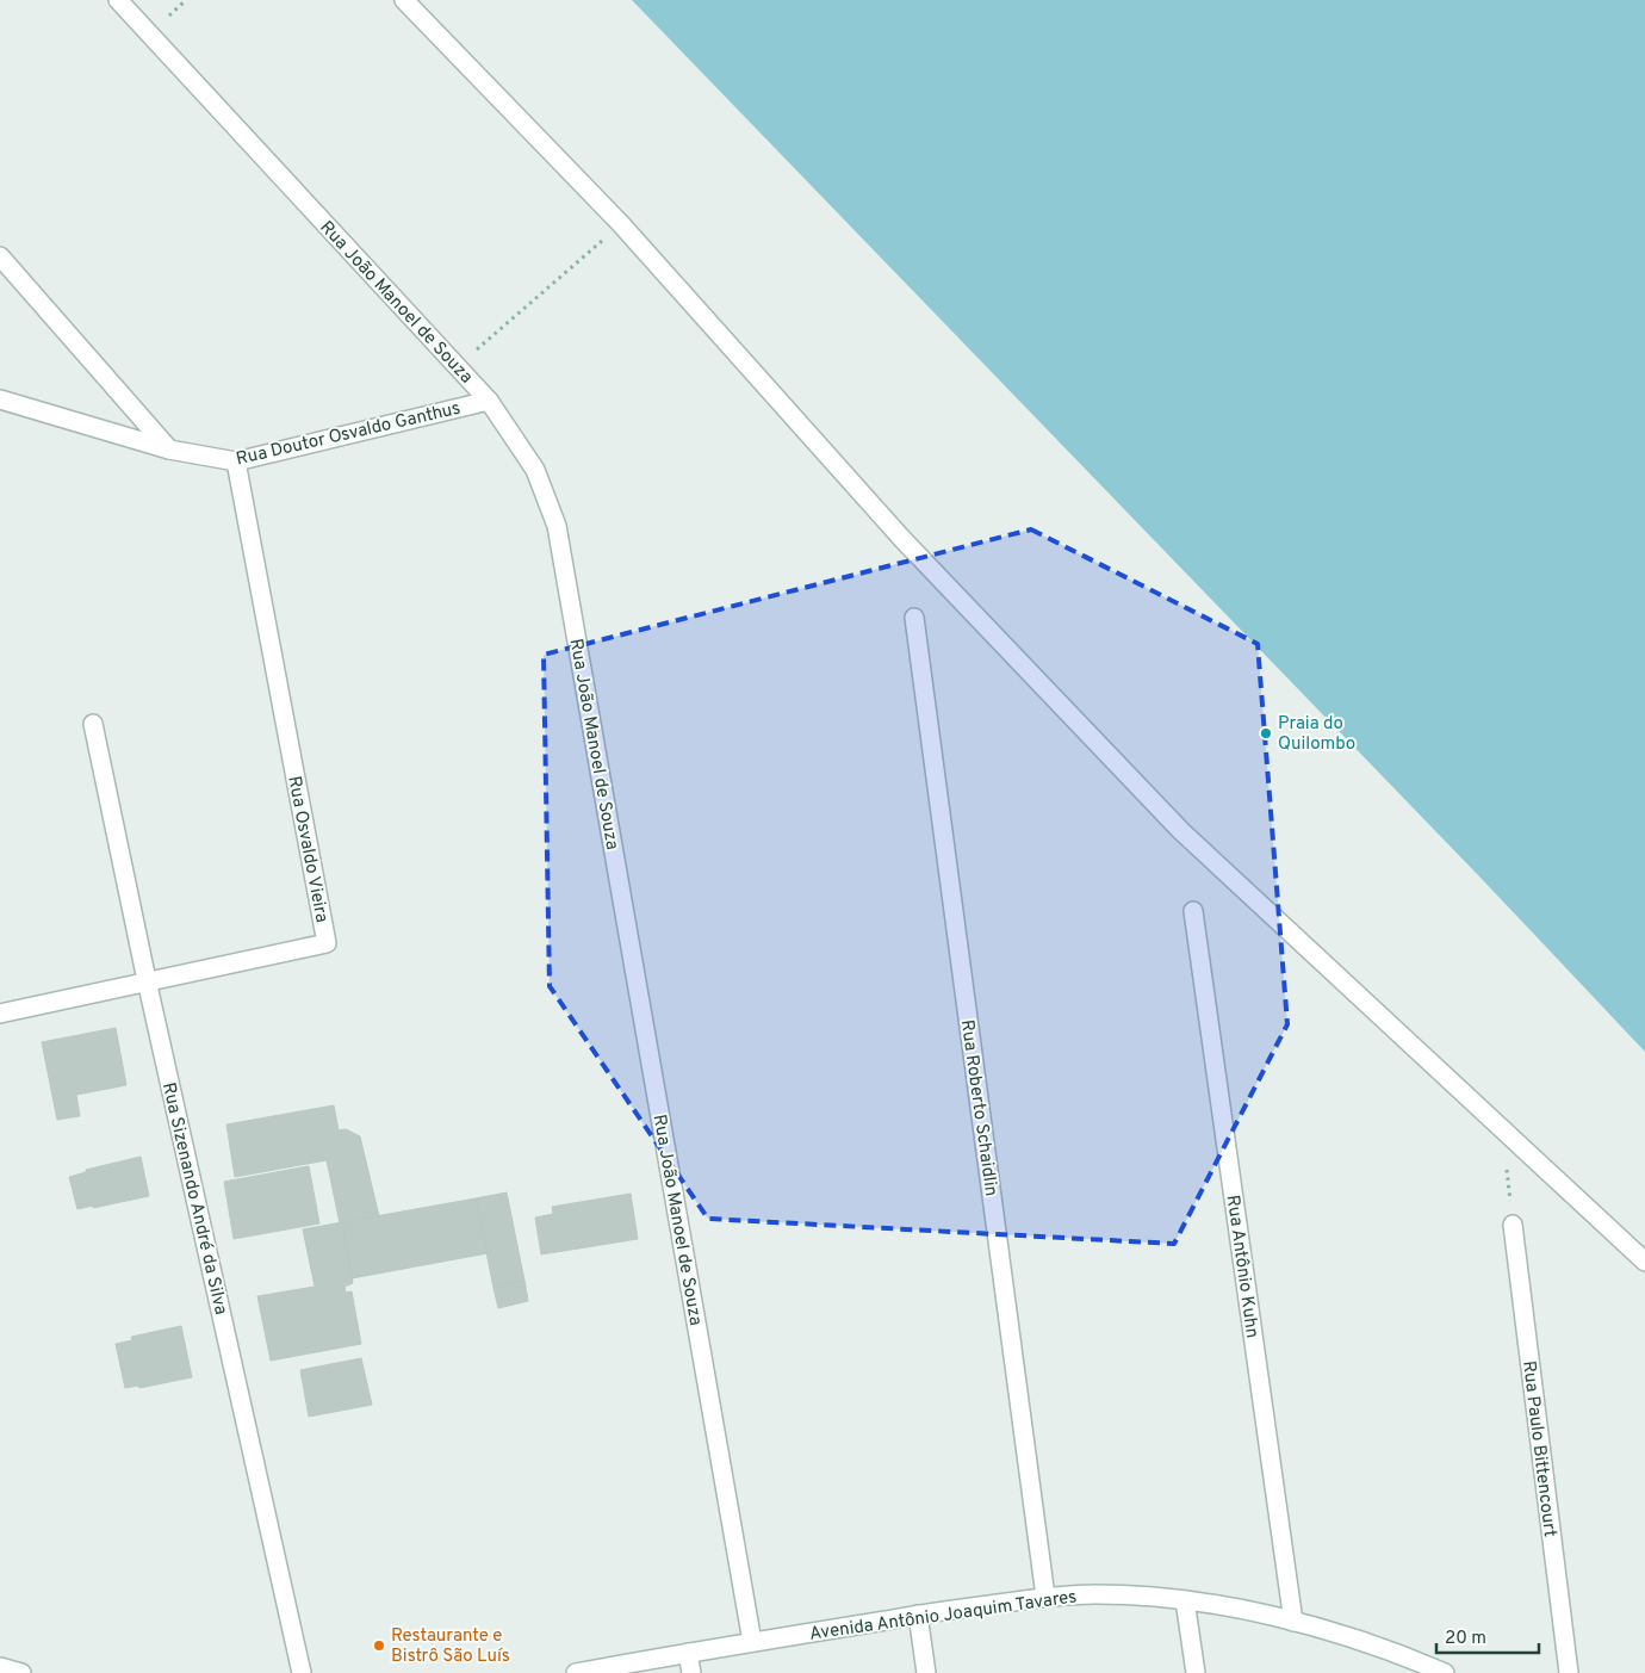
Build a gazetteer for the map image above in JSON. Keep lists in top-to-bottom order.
{
  "streets": {
    "street": [
      "Rua João Manoel de Souza",
      "Rua Doutor Osvaldo Ganthus",
      "Rua Osvaldo Vieira",
      "Rua Roberto Schaidlin",
      "Rua Sizenando André da Silva",
      "Rua Antônio Kuhn",
      "Rua Paulo Bittencourt",
      "Avenida Antônio Joaquim Tavares"
    ]
  },
  "crossings": [
    ["Rua João Manoel de Souza", "Rua Doutor Osvaldo Ganthus"],
    ["Rua João Manoel de Souza", "Avenida Antônio Joaquim Tavares"],
    ["Rua Doutor Osvaldo Ganthus", "Rua Osvaldo Vieira"],
    ["Rua Osvaldo Vieira", "Rua Sizenando André da Silva"],
    ["Rua Roberto Schaidlin", "Avenida Antônio Joaquim Tavares"],
    ["Rua Antônio Kuhn", "Avenida Antônio Joaquim Tavares"]
  ],
  "places": ["Praia do Quilombo", "Restaurante e Bistrô São Luís"],
  "scale_bar": "20 m"
}
